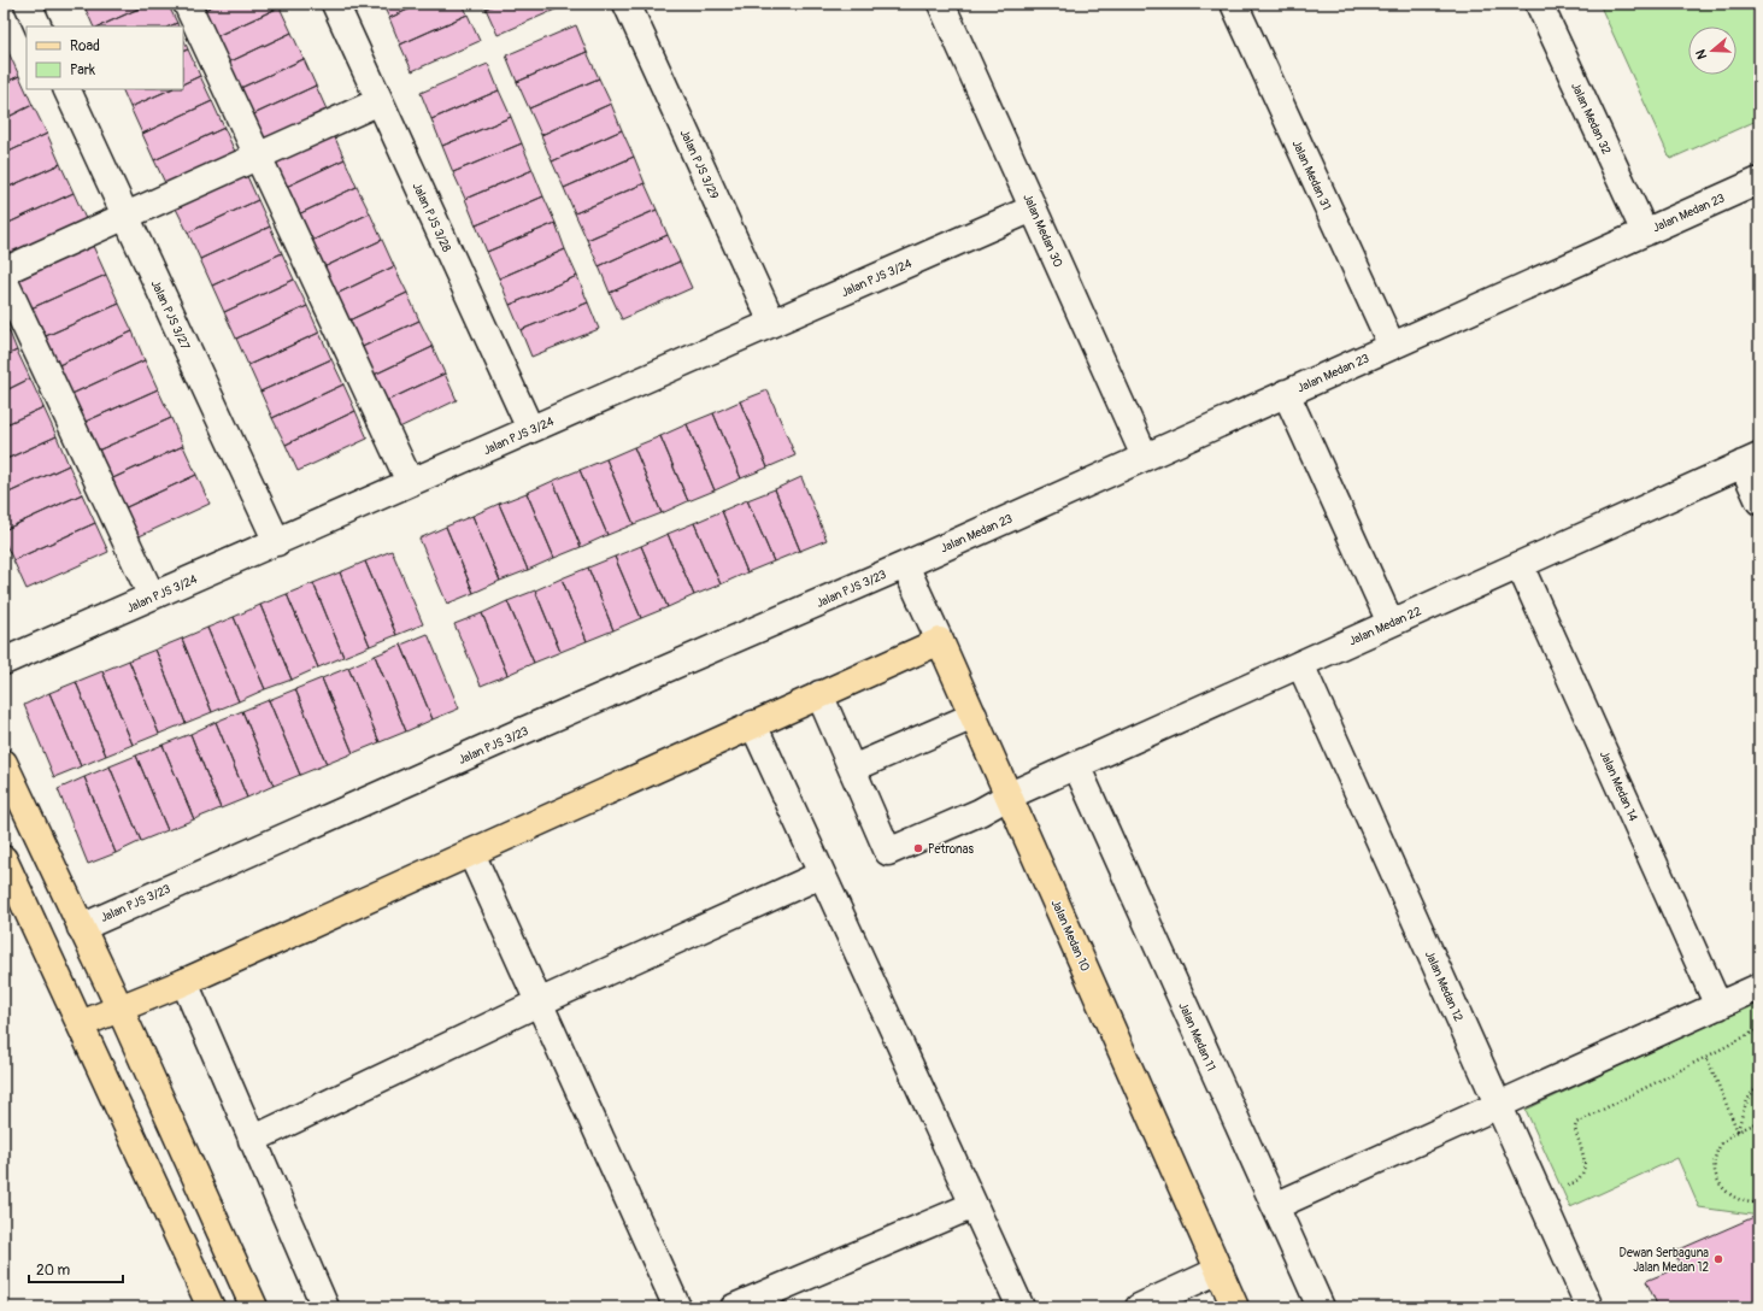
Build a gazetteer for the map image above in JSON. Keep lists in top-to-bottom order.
{
  "streets": {
    "main road": ["Jalan Medan 10"],
    "street": [
      "Jalan Medan 32",
      "Jalan PJS 3/29",
      "Jalan Medan 31",
      "Jalan Medan 23",
      "Jalan PJS 3/28",
      "Jalan Medan 30",
      "Jalan PJS 3/24",
      "Jalan PJS 3/27",
      "Jalan PJS 3/23",
      "Jalan Medan 22",
      "Jalan Medan 14",
      "Jalan Medan 12",
      "Jalan Medan 11"
    ]
  },
  "crossings": [
    ["Jalan Medan 32", "Jalan Medan 23"],
    ["Jalan PJS 3/29", "Jalan PJS 3/24"],
    ["Jalan Medan 31", "Jalan Medan 23"],
    ["Jalan Medan 23", "Jalan Medan 30"],
    ["Jalan Medan 23", "Jalan PJS 3/23"],
    ["Jalan Medan 23", "Jalan Medan 10"],
    ["Jalan PJS 3/28", "Jalan PJS 3/24"],
    ["Jalan Medan 30", "Jalan PJS 3/24"],
    ["Jalan PJS 3/24", "Jalan PJS 3/27"],
    ["Jalan PJS 3/23", "Jalan Medan 10"],
    ["Jalan Medan 22", "Jalan Medan 14"],
    ["Jalan Medan 22", "Jalan Medan 10"],
    ["Jalan Medan 22", "Jalan Medan 12"],
    ["Jalan Medan 22", "Jalan Medan 11"]
  ],
  "places": ["Petronas", "Dewan Serbaguna Jalan Medan 12"],
  "legend": ["Road", "Park"],
  "scale_bar": "20 m",
  "north": "left"
}
